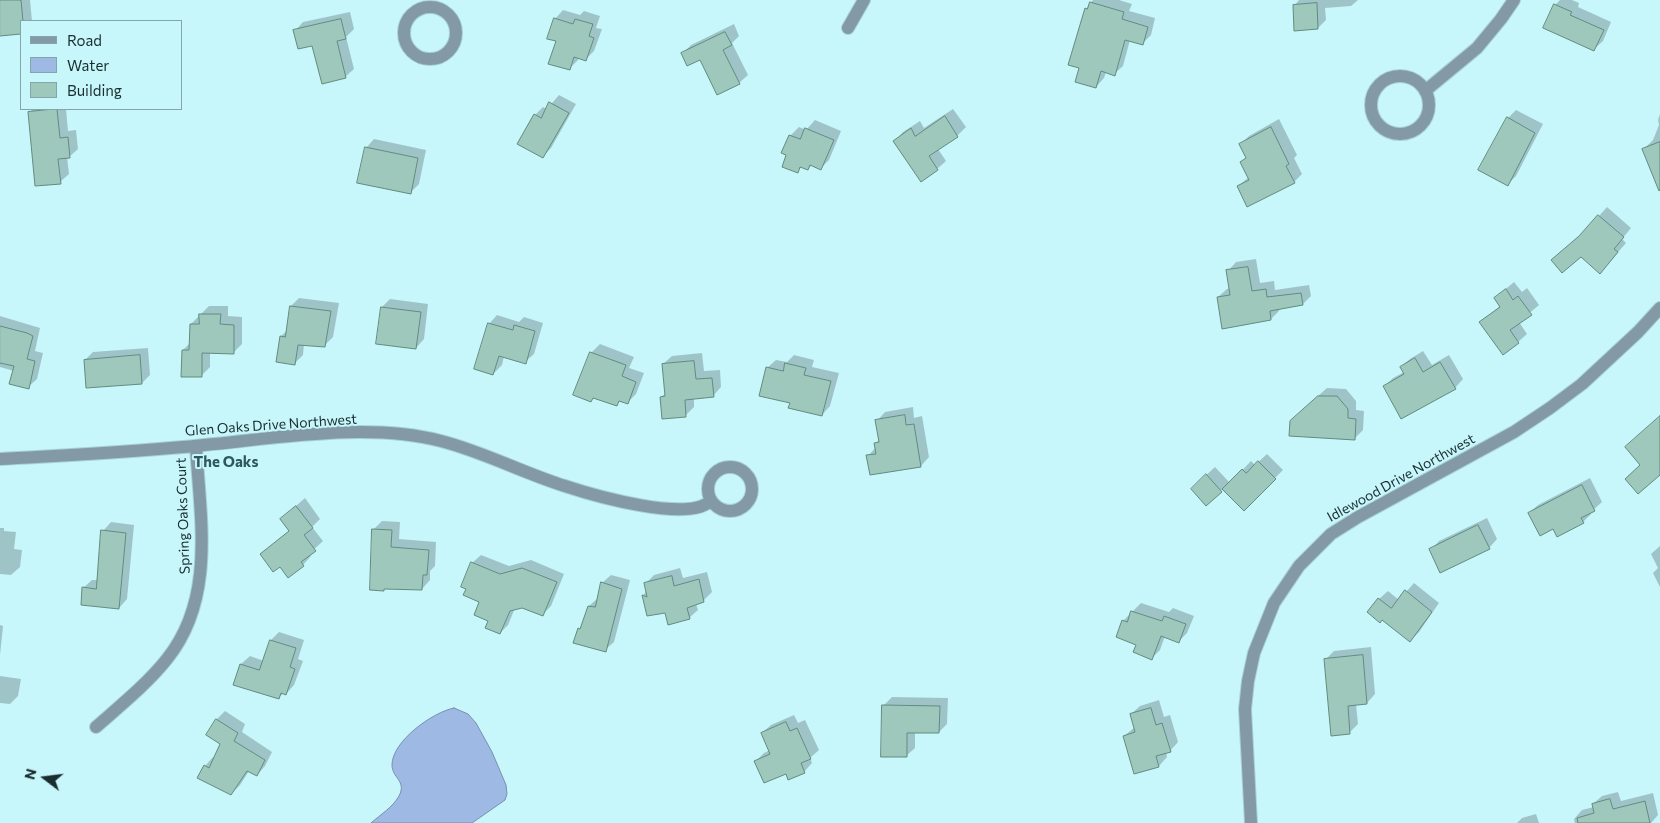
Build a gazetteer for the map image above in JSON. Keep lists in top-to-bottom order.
{
  "streets": {
    "street": ["Glen Oaks Drive Northwest", "Idlewood Drive Northwest", "Spring Oaks Court"]
  },
  "crossings": [
    ["Glen Oaks Drive Northwest", "Spring Oaks Court"]
  ],
  "districts": ["The Oaks"],
  "legend": ["Road", "Water", "Building"],
  "north": "left"
}
